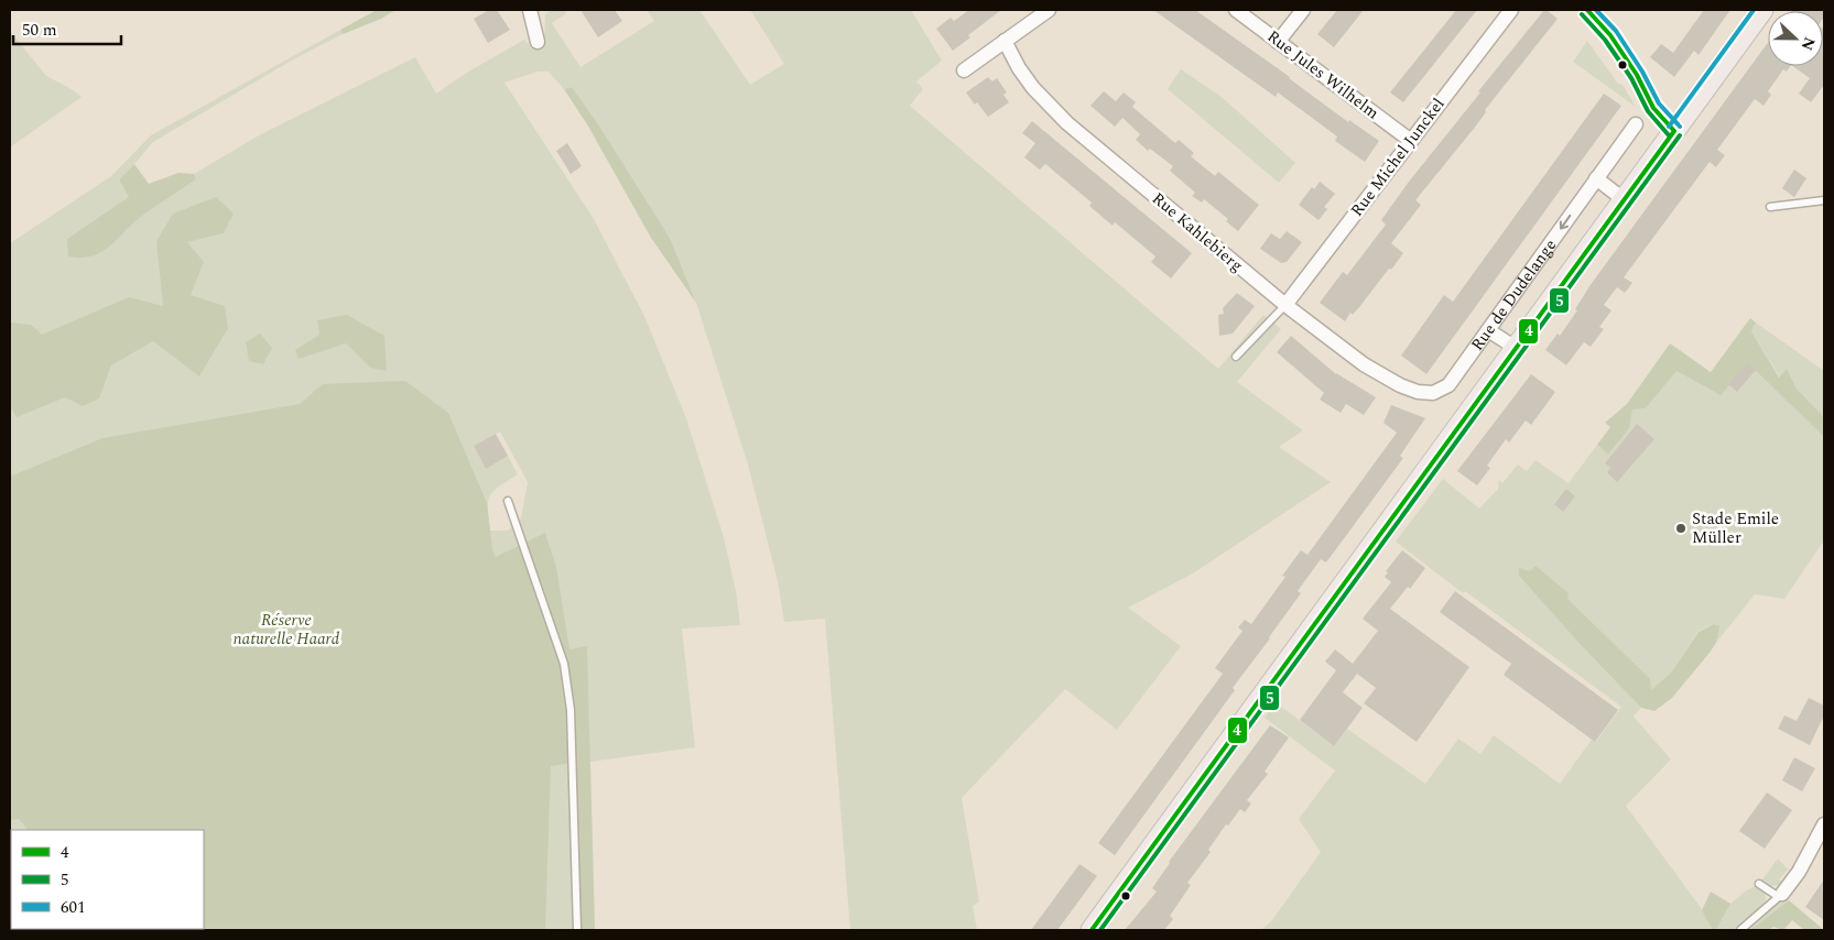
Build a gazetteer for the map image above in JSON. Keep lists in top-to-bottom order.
{
  "streets": {
    "main road": ["Rue de Dudelange"],
    "street": ["Rue Jules Wilhelm", "Rue Michel Junckel", "Rue Kahlebierg"]
  },
  "crossings": [
    ["Rue Jules Wilhelm", "Rue Michel Junckel"],
    ["Rue Michel Junckel", "Rue Kahlebierg"],
    ["Rue Kahlebierg", "Rue de Dudelange"]
  ],
  "parks": ["Réserve naturelle Haard"],
  "places": ["Stade Emile Müller"],
  "lines": ["transit line 4", "transit line 601", "transit line 5"],
  "legend": ["4", "5", "601"],
  "scale_bar": "50 m",
  "north": "right"
}
